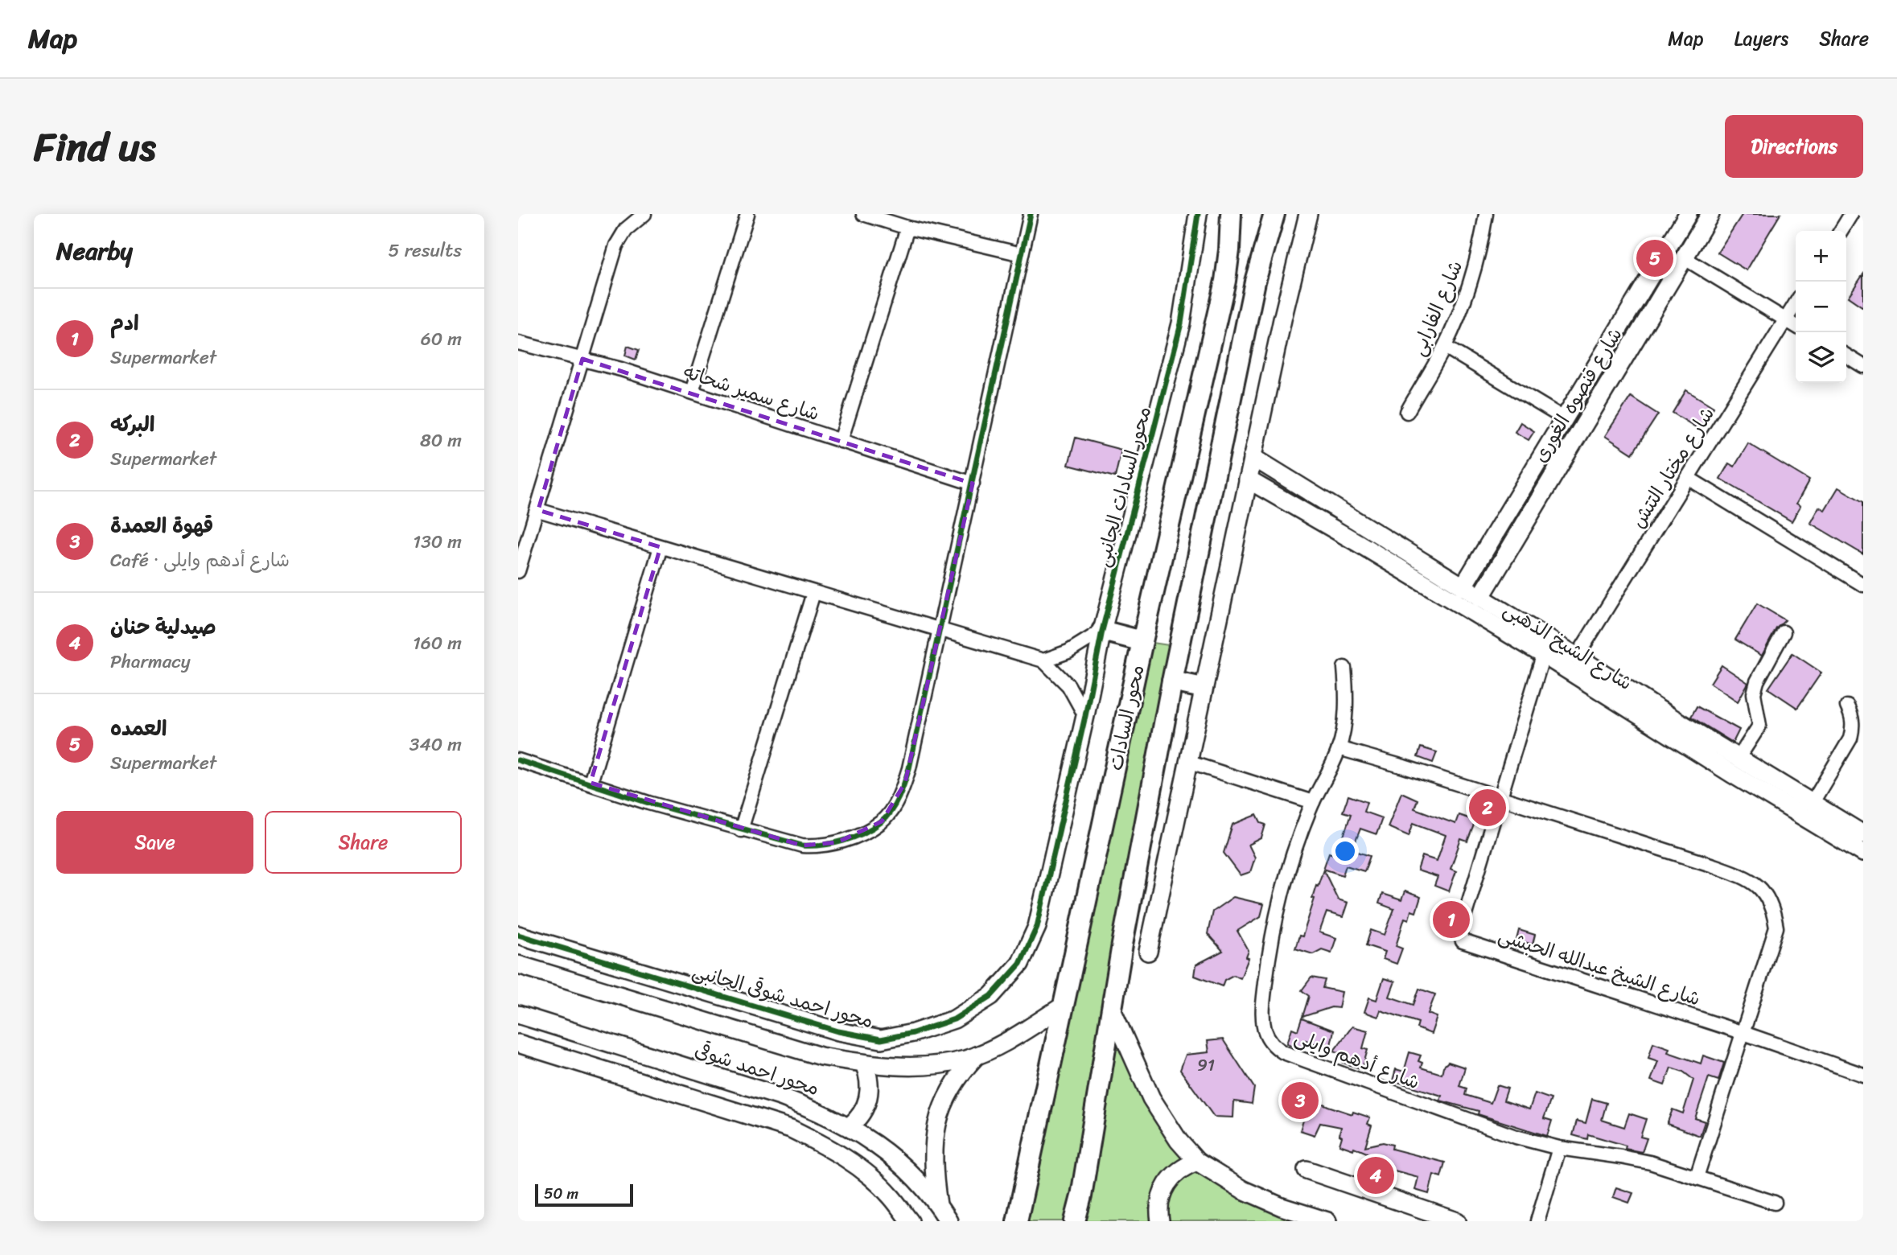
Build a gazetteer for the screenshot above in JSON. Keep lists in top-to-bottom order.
{
  "streets": {
    "main road": ["محور السادات"],
    "street": [
      "شارع الفارابى",
      "شارع سمير شحاته",
      "شارع قنصوه الغورى",
      "شارع مختار التتش",
      "محور السادات الجانبى",
      "شارع الشيخ الذهبى",
      "شارع الشيخ عبدالله الحبشى",
      "محور احمد شوقى الجانبى",
      "شارع أدهم وايلى",
      "محور احمد شوقى"
    ]
  },
  "crossings": [
    ["شارع قنصوه الغورى", "شارع الشيخ الذهبى"],
    ["شارع مختار التتش", "شارع الشيخ الذهبى"],
    ["محور السادات الجانبى", "محور احمد شوقى الجانبى"],
    ["شارع الشيخ الذهبى", "شارع الشيخ عبدالله الحبشى"],
    ["محور السادات", "محور احمد شوقى"]
  ],
  "house_numbers": ["91"],
  "scale_bar": "50 m",
  "page": {
    "header": "Map",
    "nav": ["Map", "Layers", "Share"],
    "title": "Find us",
    "buttons": [
      "Directions",
      ["Save", "Share"]
    ],
    "heading": ["Nearby", "5 results"],
    "map_buttons": ["+", "−"],
    "pins": [
      "5",
      "2",
      "1",
      "3",
      "4"
    ],
    "list": [
      {
        "mark": "1",
        "name": "ادم",
        "note": "Supermarket",
        "value": "60 m"
      },
      {
        "mark": "2",
        "name": "البركه",
        "note": "Supermarket",
        "value": "80 m"
      },
      {
        "mark": "3",
        "name": "قهوة العمدة",
        "note": "Café · شارع أدهم وايلى",
        "value": "130 m"
      },
      {
        "mark": "4",
        "name": "صيدلية حنان",
        "note": "Pharmacy",
        "value": "160 m"
      },
      {
        "mark": "5",
        "name": "العمده",
        "note": "Supermarket",
        "value": "340 m"
      }
    ],
    "scale": "50 m"
  }
}
